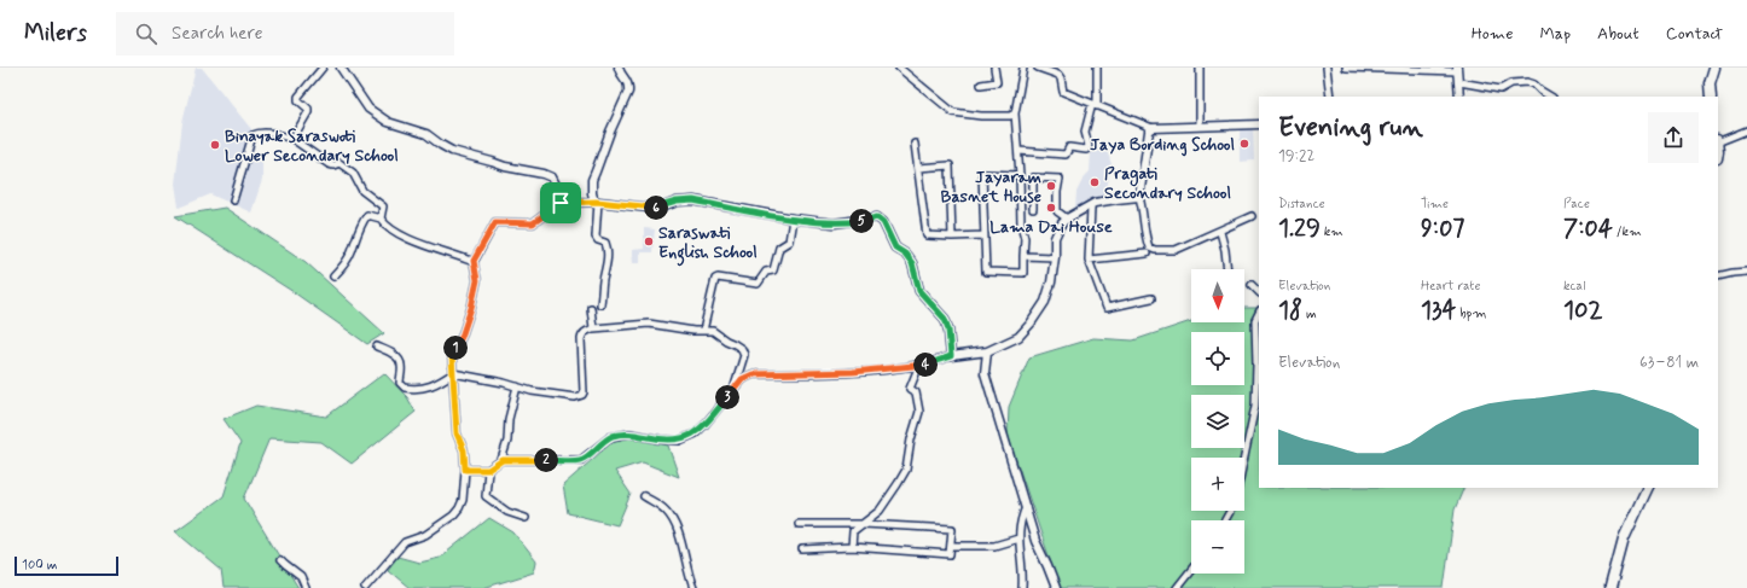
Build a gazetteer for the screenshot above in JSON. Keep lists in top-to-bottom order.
{
  "places": [
    "Jaya Bording School",
    "Binayak Saraswoti Lower Secondary School",
    "Pragati Secondary School",
    "Jayaram Basnet House",
    "Lama Dai House",
    "Saraswati English School"
  ],
  "scale_bar": "100 m",
  "north": "bottom",
  "page": {
    "header": "Milers",
    "search": "Search here",
    "nav": [
      "Home",
      "Map",
      "About",
      "Contact"
    ],
    "heading": ["Evening run", "19:22"],
    "stats": [
      ["Distance", "1.29 km"],
      ["Time", "9:07"],
      ["Pace", "7:04 /km"],
      ["Elevation", "18 m"],
      ["Heart rate", "134 bpm"],
      ["kcal", "102"]
    ],
    "pins": [
      "6",
      "5",
      "1",
      "4",
      "3",
      "2"
    ],
    "map_buttons": ["+", "−"],
    "chart": ["Elevation", "63–81 m"],
    "scale": "100 m"
  }
}
